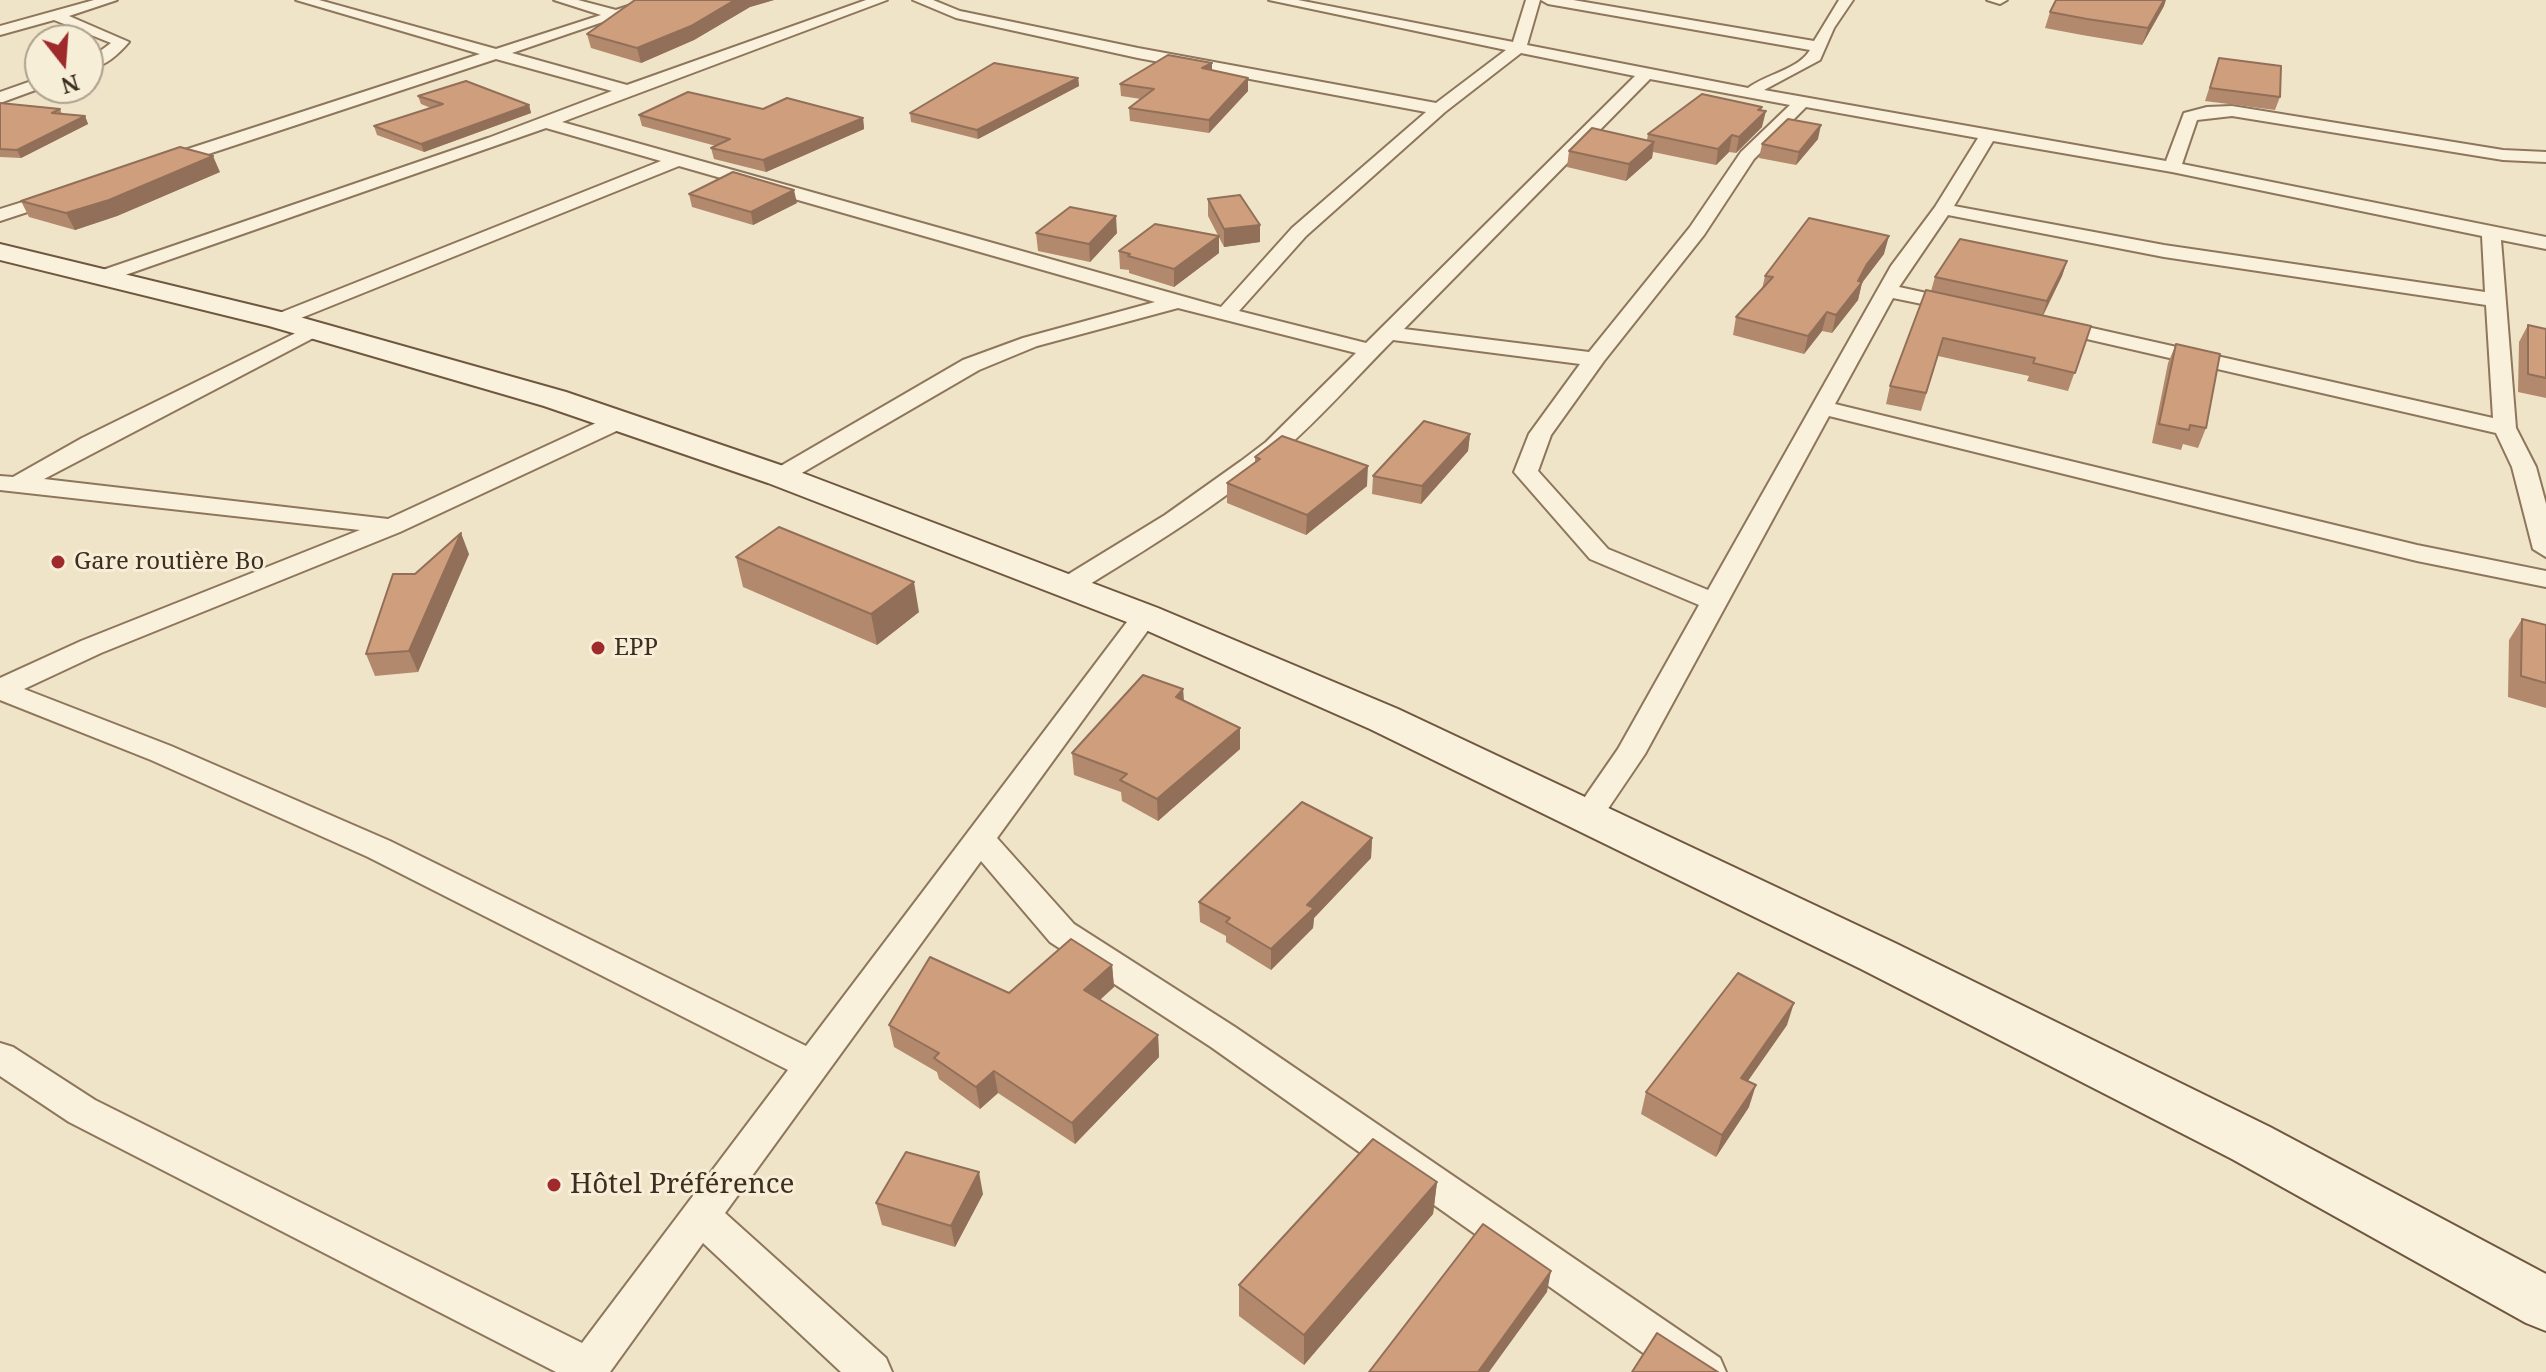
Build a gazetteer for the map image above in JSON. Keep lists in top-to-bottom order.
{
  "places": ["Gare routière Bo", "EPP", "Hôtel Préférence"],
  "north": "bottom"
}
